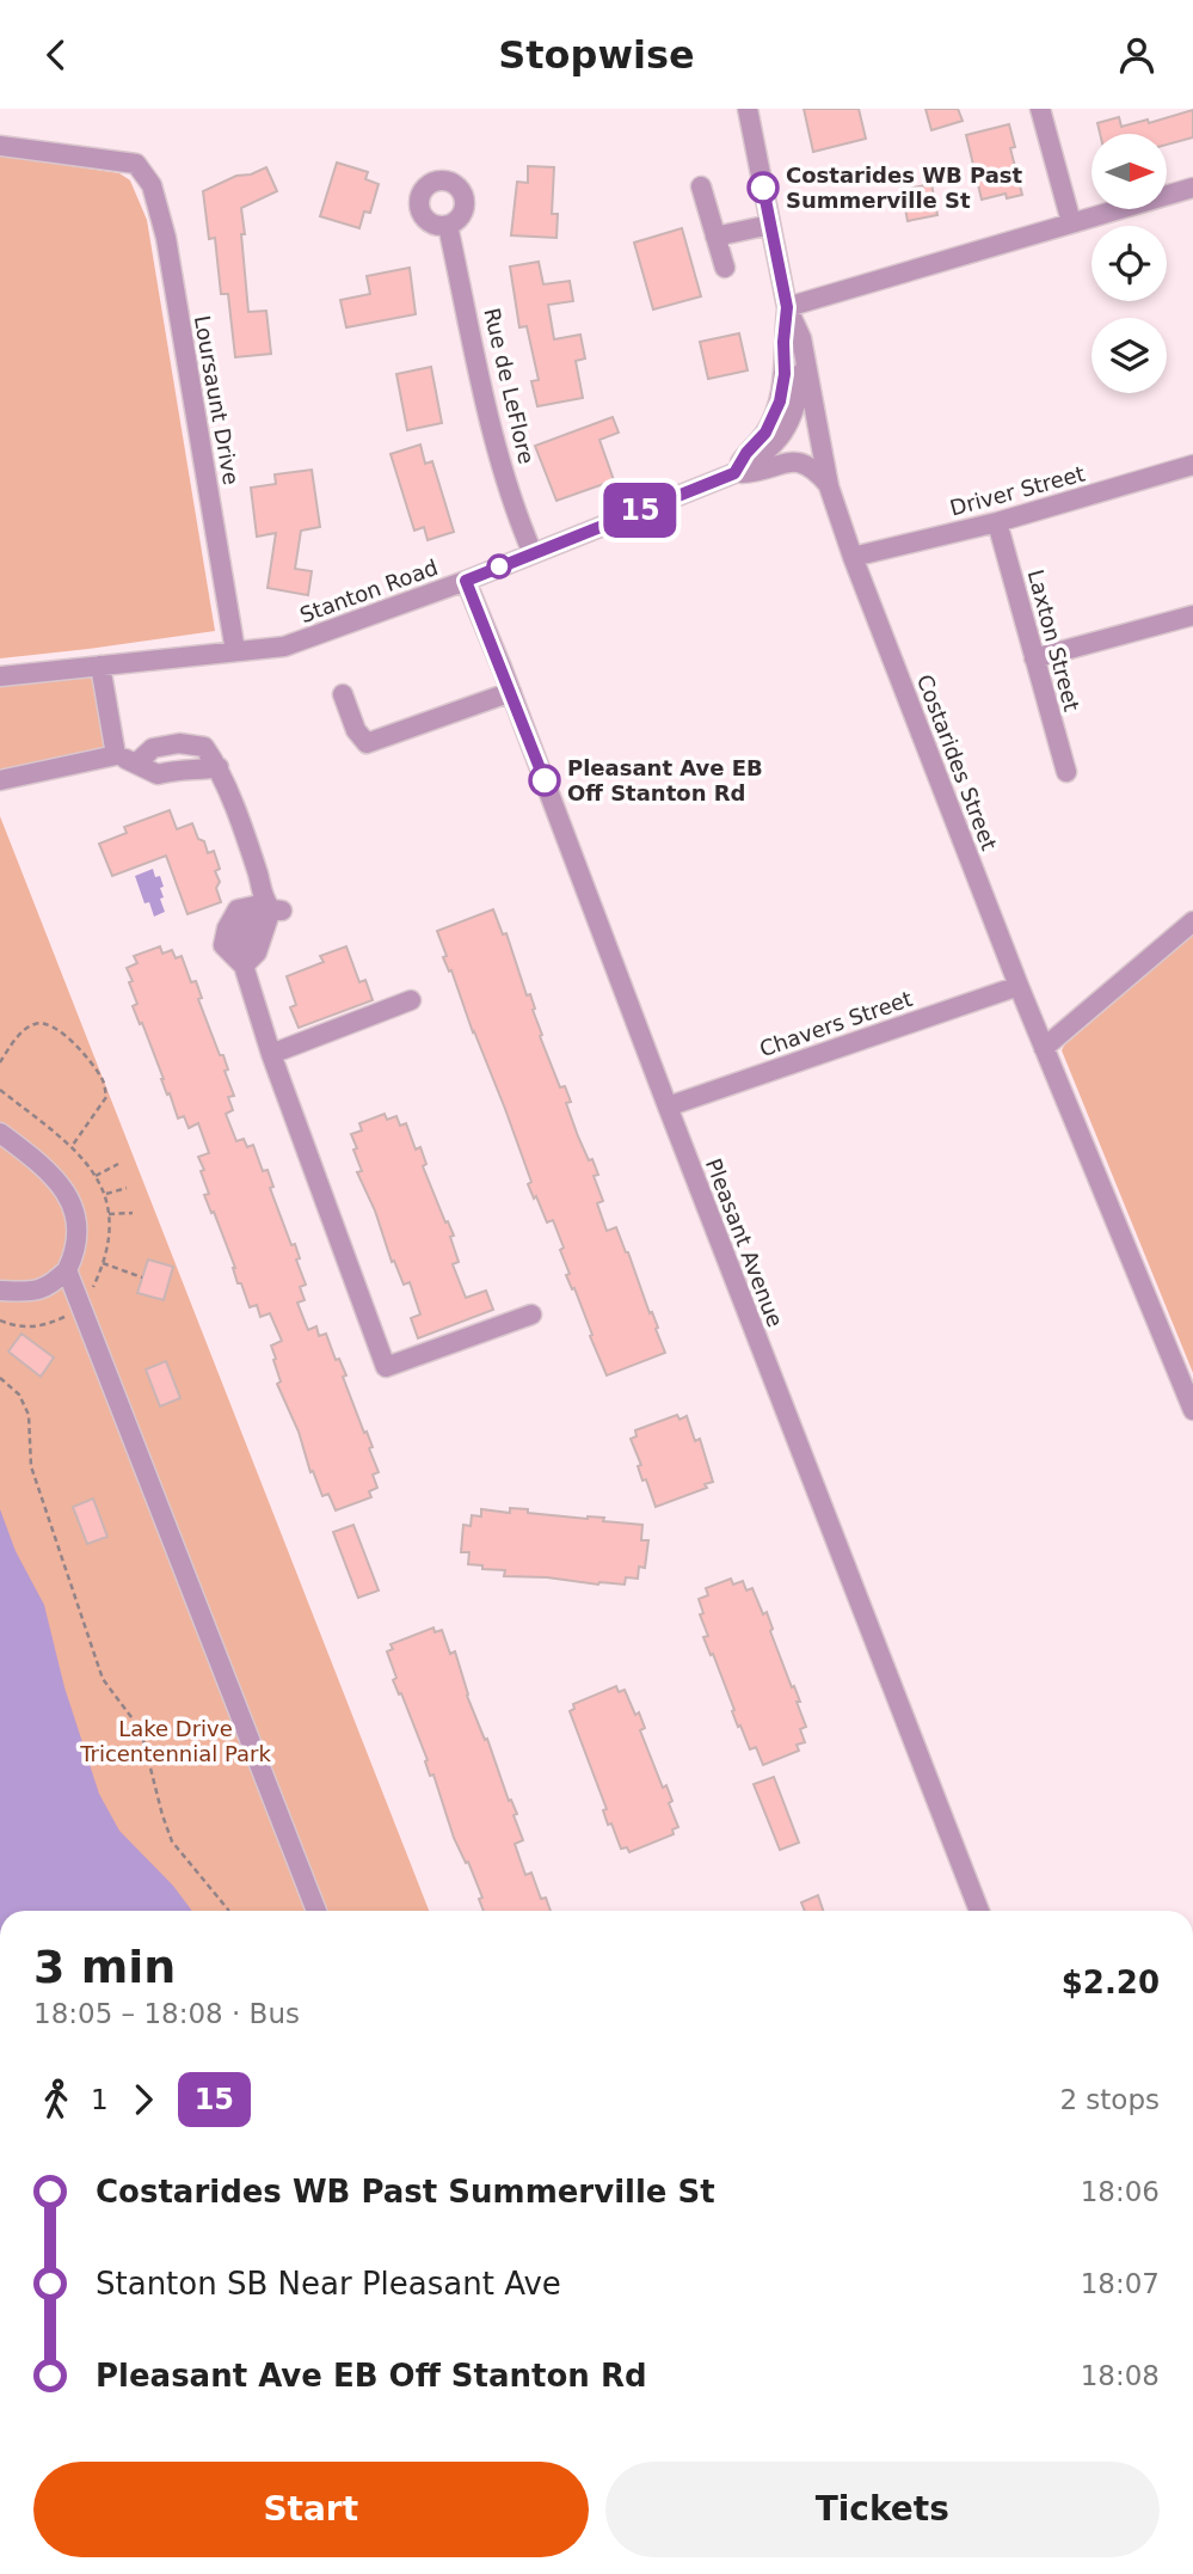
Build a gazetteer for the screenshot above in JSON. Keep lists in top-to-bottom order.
{
  "streets": {
    "street": [
      "Rue de LeFlore",
      "Loursaunt Drive",
      "Driver Street",
      "Stanton Road",
      "Laxton Street",
      "Costarides Street",
      "Chavers Street",
      "Pleasant Avenue"
    ]
  },
  "crossings": [
    ["Rue de LeFlore", "Stanton Road"],
    ["Loursaunt Drive", "Stanton Road"],
    ["Driver Street", "Laxton Street"],
    ["Driver Street", "Costarides Street"],
    ["Stanton Road", "Costarides Street"],
    ["Stanton Road", "Pleasant Avenue"],
    ["Costarides Street", "Chavers Street"],
    ["Chavers Street", "Pleasant Avenue"]
  ],
  "parks": ["Lake Drive Tricentennial Park"],
  "places": ["Costarides WB Past Summerville St", "Pleasant Ave EB Off Stanton Rd"],
  "lines": ["bus line 15"],
  "north": "right",
  "page": {
    "header": "Stopwise",
    "on_map": "15",
    "heading": ["3 min", "18:05 – 18:08 · Bus", "$2.20"],
    "legs": ["1", "15", "2 stops"],
    "list": [
      {
        "name": "Costarides WB Past Summerville St",
        "value": "18:06"
      },
      {
        "name": "Stanton SB Near Pleasant Ave",
        "value": "18:07"
      },
      {
        "name": "Pleasant Ave EB Off Stanton Rd",
        "value": "18:08"
      }
    ],
    "buttons": ["Start", "Tickets"]
  }
}
